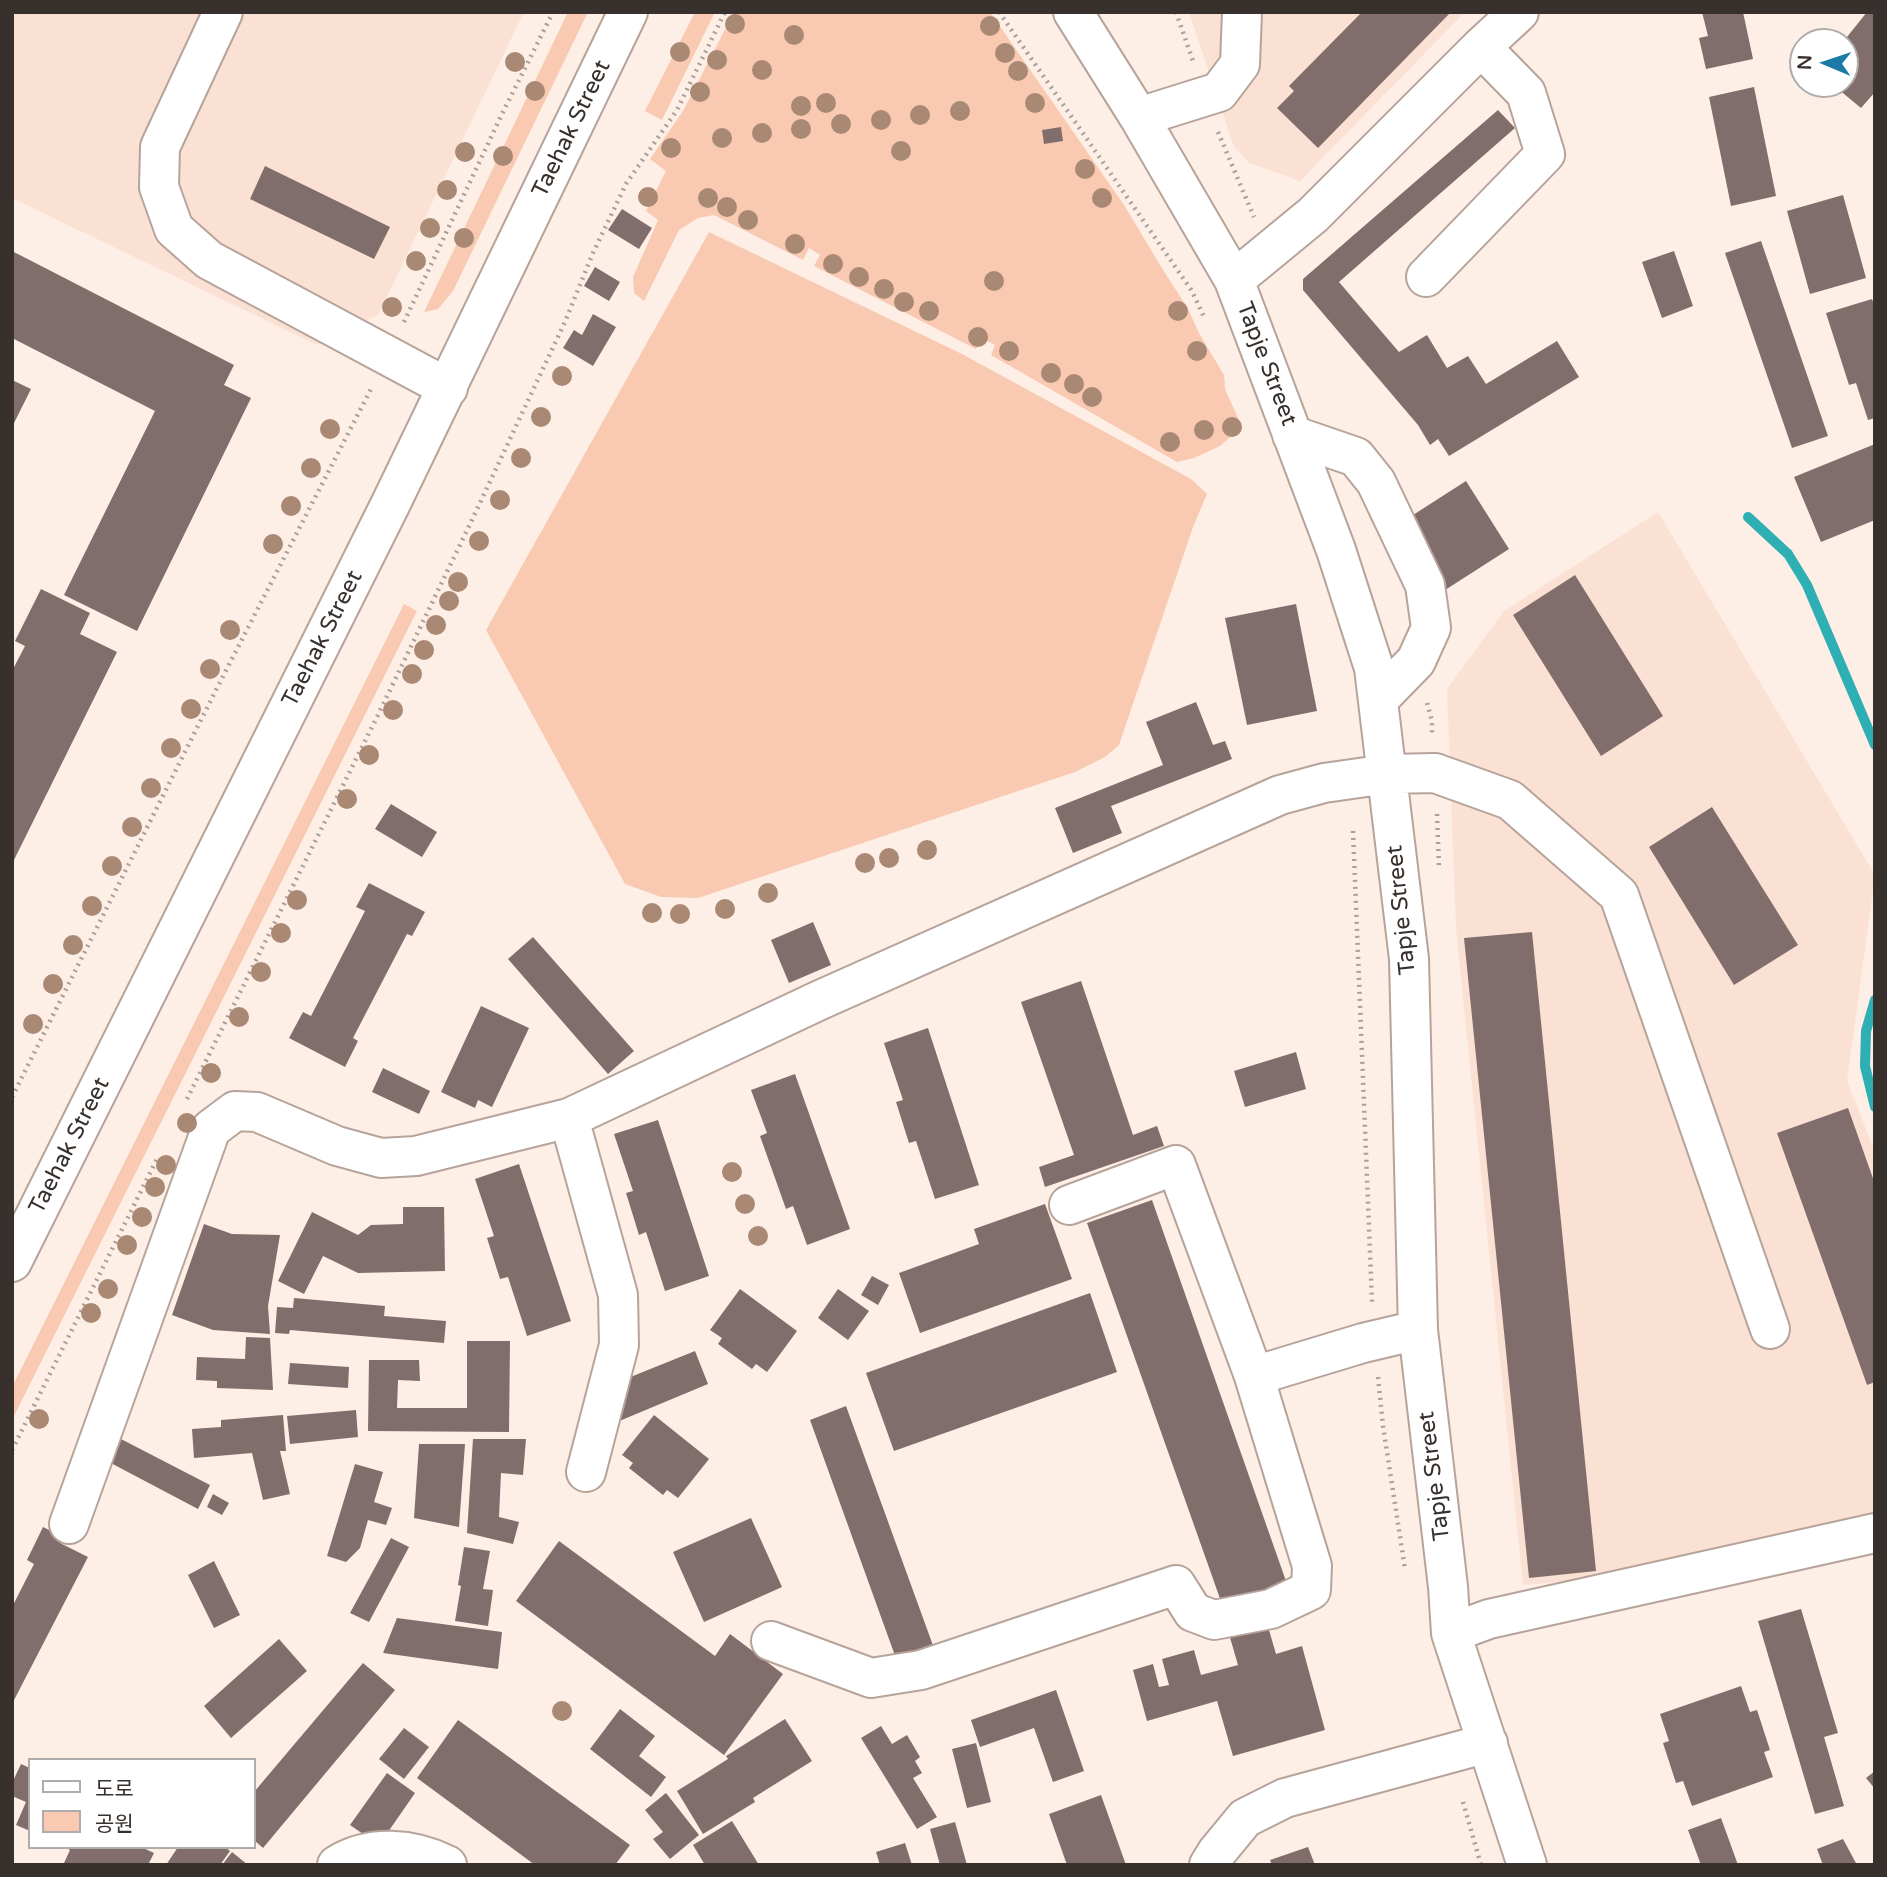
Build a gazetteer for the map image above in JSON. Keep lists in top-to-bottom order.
{
  "streets": {
    "street": ["Taehak Street", "Tapje Street"]
  },
  "legend": ["도로", "공원"],
  "north": "left"
}
